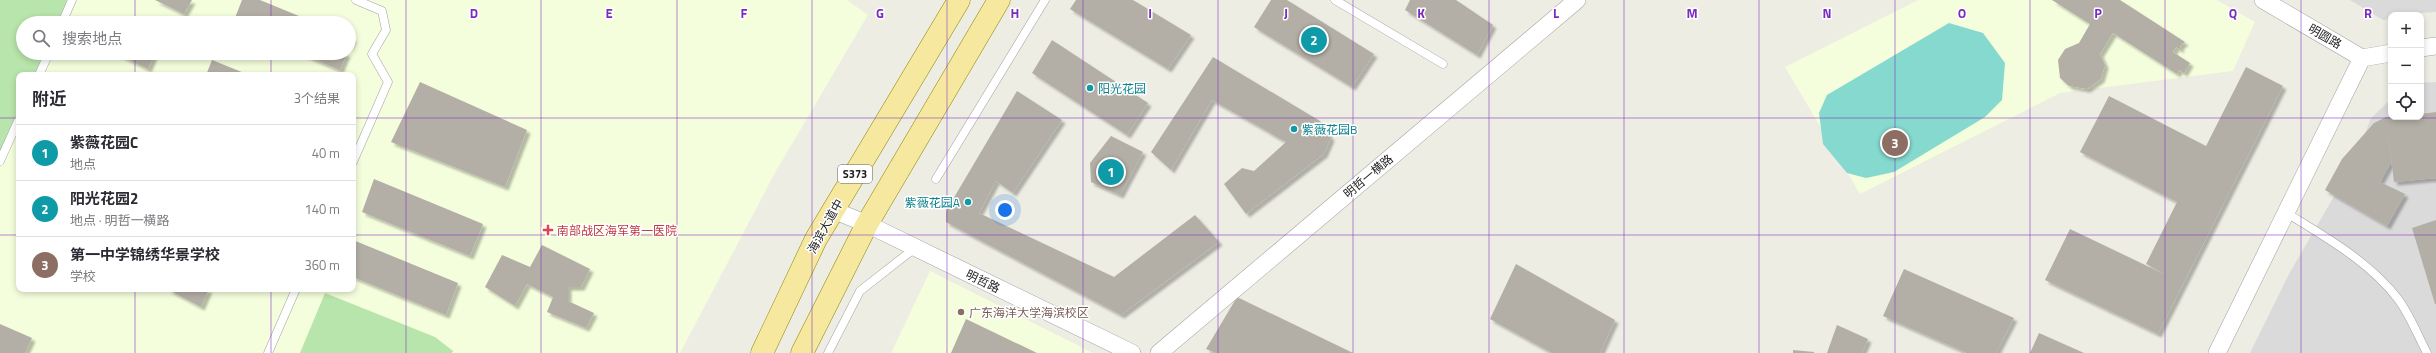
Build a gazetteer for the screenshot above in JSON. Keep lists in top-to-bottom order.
{
  "streets": {
    "main road": ["S373", "海滨大道中"],
    "street": ["明圆路", "明哲一横路", "明哲路"]
  },
  "crossings": [
    ["S373", "明哲路"],
    ["海滨大道中", "明哲路"]
  ],
  "places": {
    "other": [
      "阳光花园",
      "紫薇花园B",
      "紫薇花园A",
      "广东海洋大学海滨校区"
    ],
    "health": ["南部战区海军第一医院"]
  },
  "page": {
    "map_buttons": ["+", "−"],
    "search": "搜索地点",
    "pins": ["2", "3", "1"],
    "heading": ["附近", "3个结果"],
    "list": [
      {
        "mark": "1",
        "name": "紫薇花园C",
        "note": "地点",
        "value": "40 m"
      },
      {
        "mark": "2",
        "name": "阳光花园2",
        "note": "地点 · 明哲一横路",
        "value": "140 m"
      },
      {
        "mark": "3",
        "name": "第一中学锦绣华景学校",
        "note": "学校",
        "value": "360 m"
      }
    ]
  },
  "grid": {
    "columns": [
      "D",
      "E",
      "F",
      "G",
      "H",
      "I",
      "J",
      "K",
      "L",
      "M",
      "N",
      "O",
      "P",
      "Q",
      "R"
    ]
  }
}
